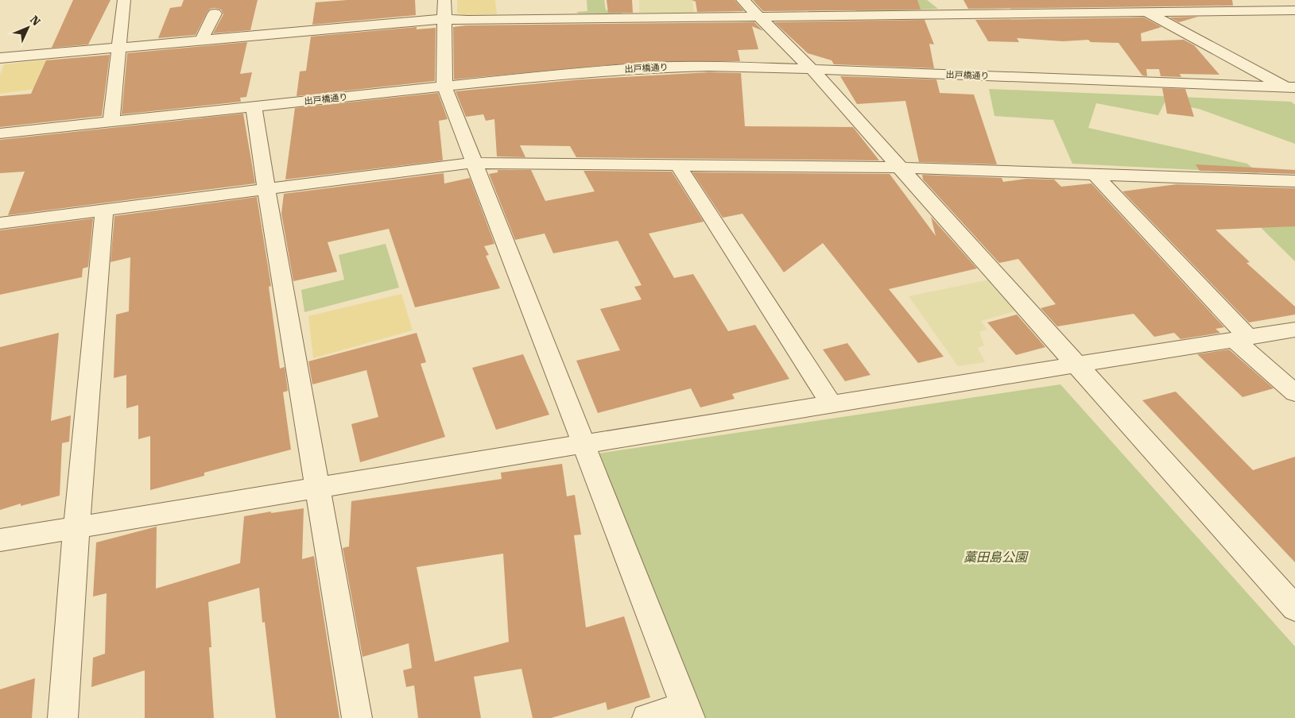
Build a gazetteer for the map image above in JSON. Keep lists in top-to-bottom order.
{
  "streets": {
    "street": ["出戸橋通り"]
  },
  "parks": ["藁田島公園"],
  "north": "top right"
}
